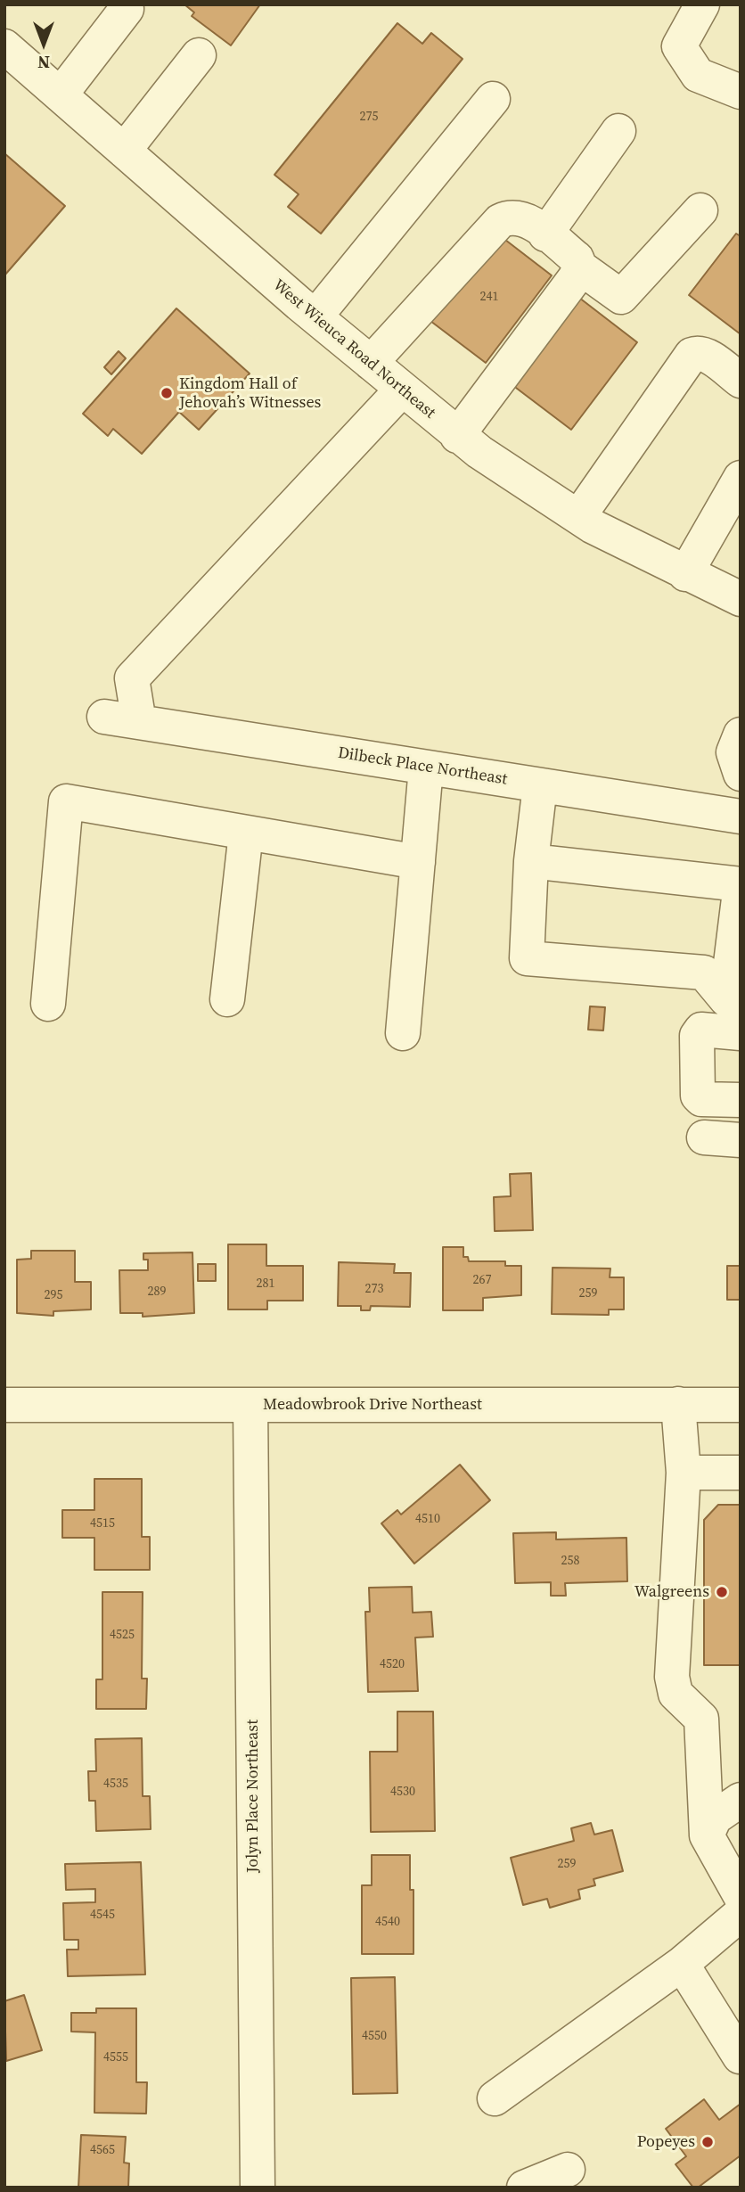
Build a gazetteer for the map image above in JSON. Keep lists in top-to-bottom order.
{
  "streets": {
    "street": [
      "West Wieuca Road Northeast",
      "Dilbeck Place Northeast",
      "Meadowbrook Drive Northeast",
      "Jolyn Place Northeast"
    ]
  },
  "crossings": [
    ["Meadowbrook Drive Northeast", "Jolyn Place Northeast"]
  ],
  "places": ["Kingdom Hall of Jehovah’s Witnesses", "Walgreens", "Popeyes"],
  "house_numbers": [
    "275",
    "241",
    "267",
    "281",
    "273",
    "289",
    "259",
    "295",
    "4510",
    "4515",
    "258",
    "4525",
    "4520",
    "4535",
    "4530",
    "259",
    "4545",
    "4540",
    "4550",
    "4555",
    "4565"
  ],
  "north": "bottom"
}
